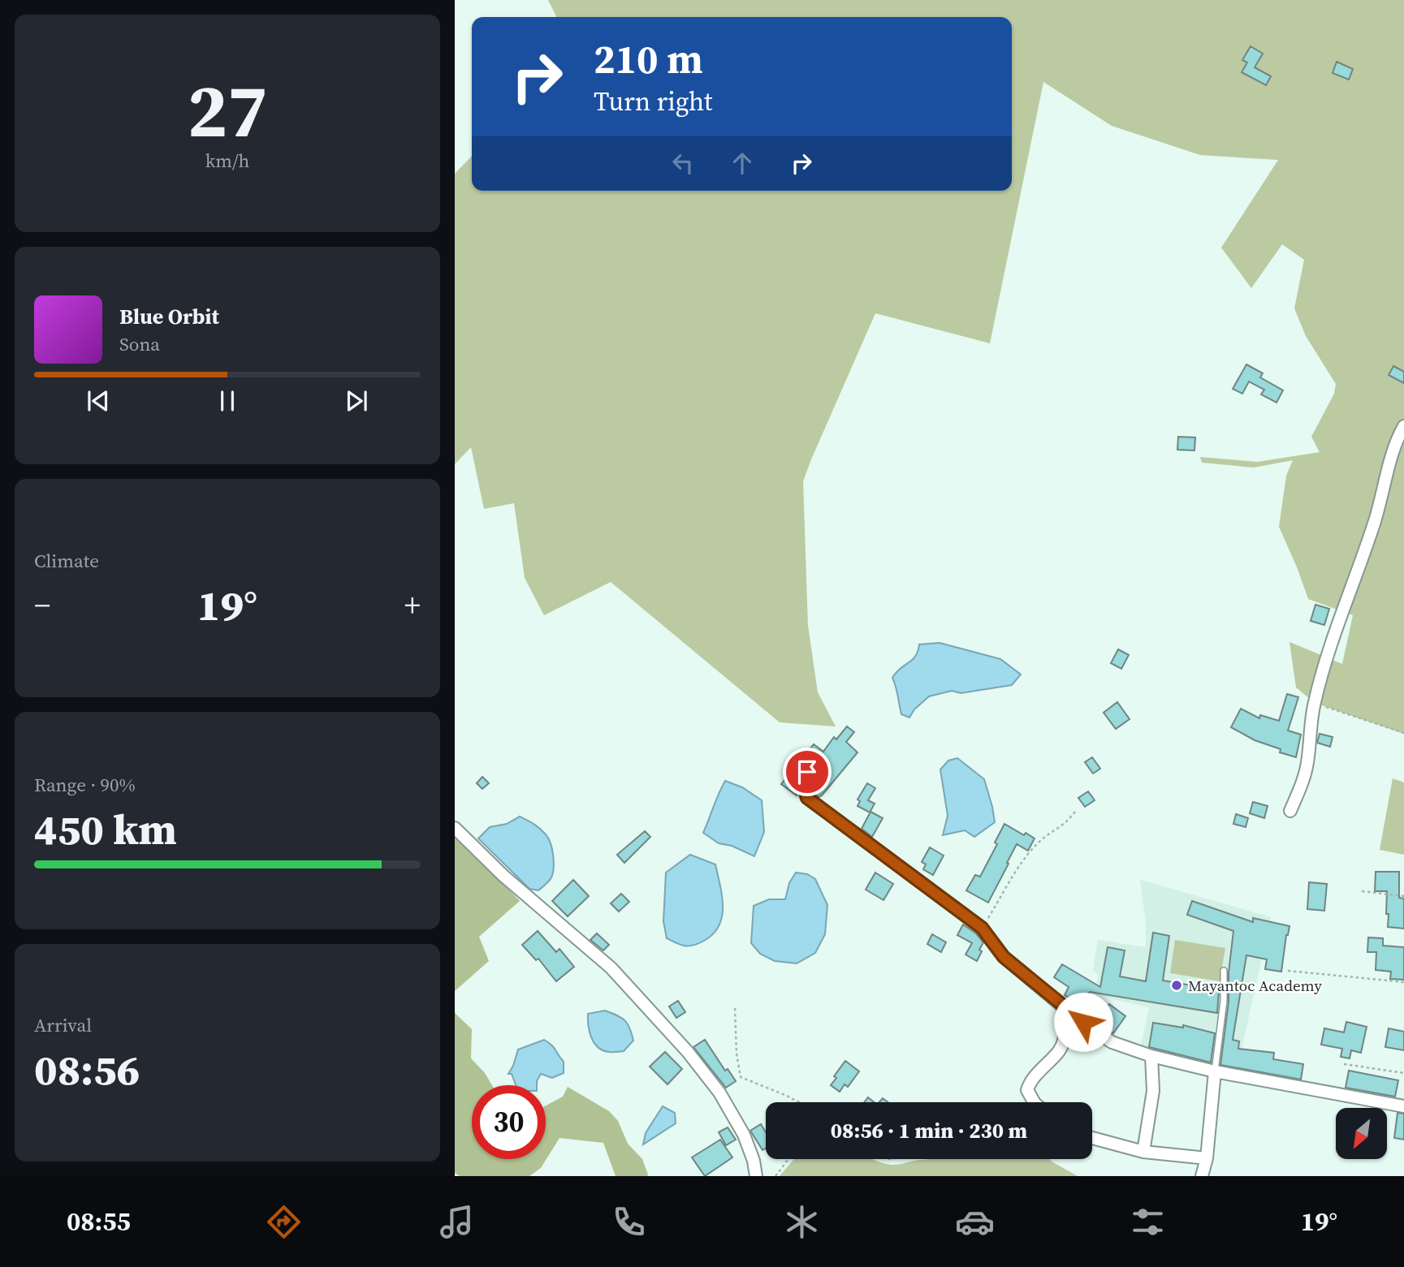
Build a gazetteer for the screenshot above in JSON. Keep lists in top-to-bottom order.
{
  "places": ["Mayantoc Academy"],
  "north": "bottom left",
  "page": {
    "tile": [
      ["27", "km/h"],
      "Climate",
      ["Range · 90%", "450 km"],
      ["Arrival", "08:56"]
    ],
    "turn": ["210 m", "Turn right"],
    "song": ["Blue Orbit", "Sona"],
    "heat": ["−", "19°", "+"],
    "limit": "30",
    "trip": "08:56 · 1 min · 230 m",
    "tabs": ["08:55", "19°"]
  }
}
